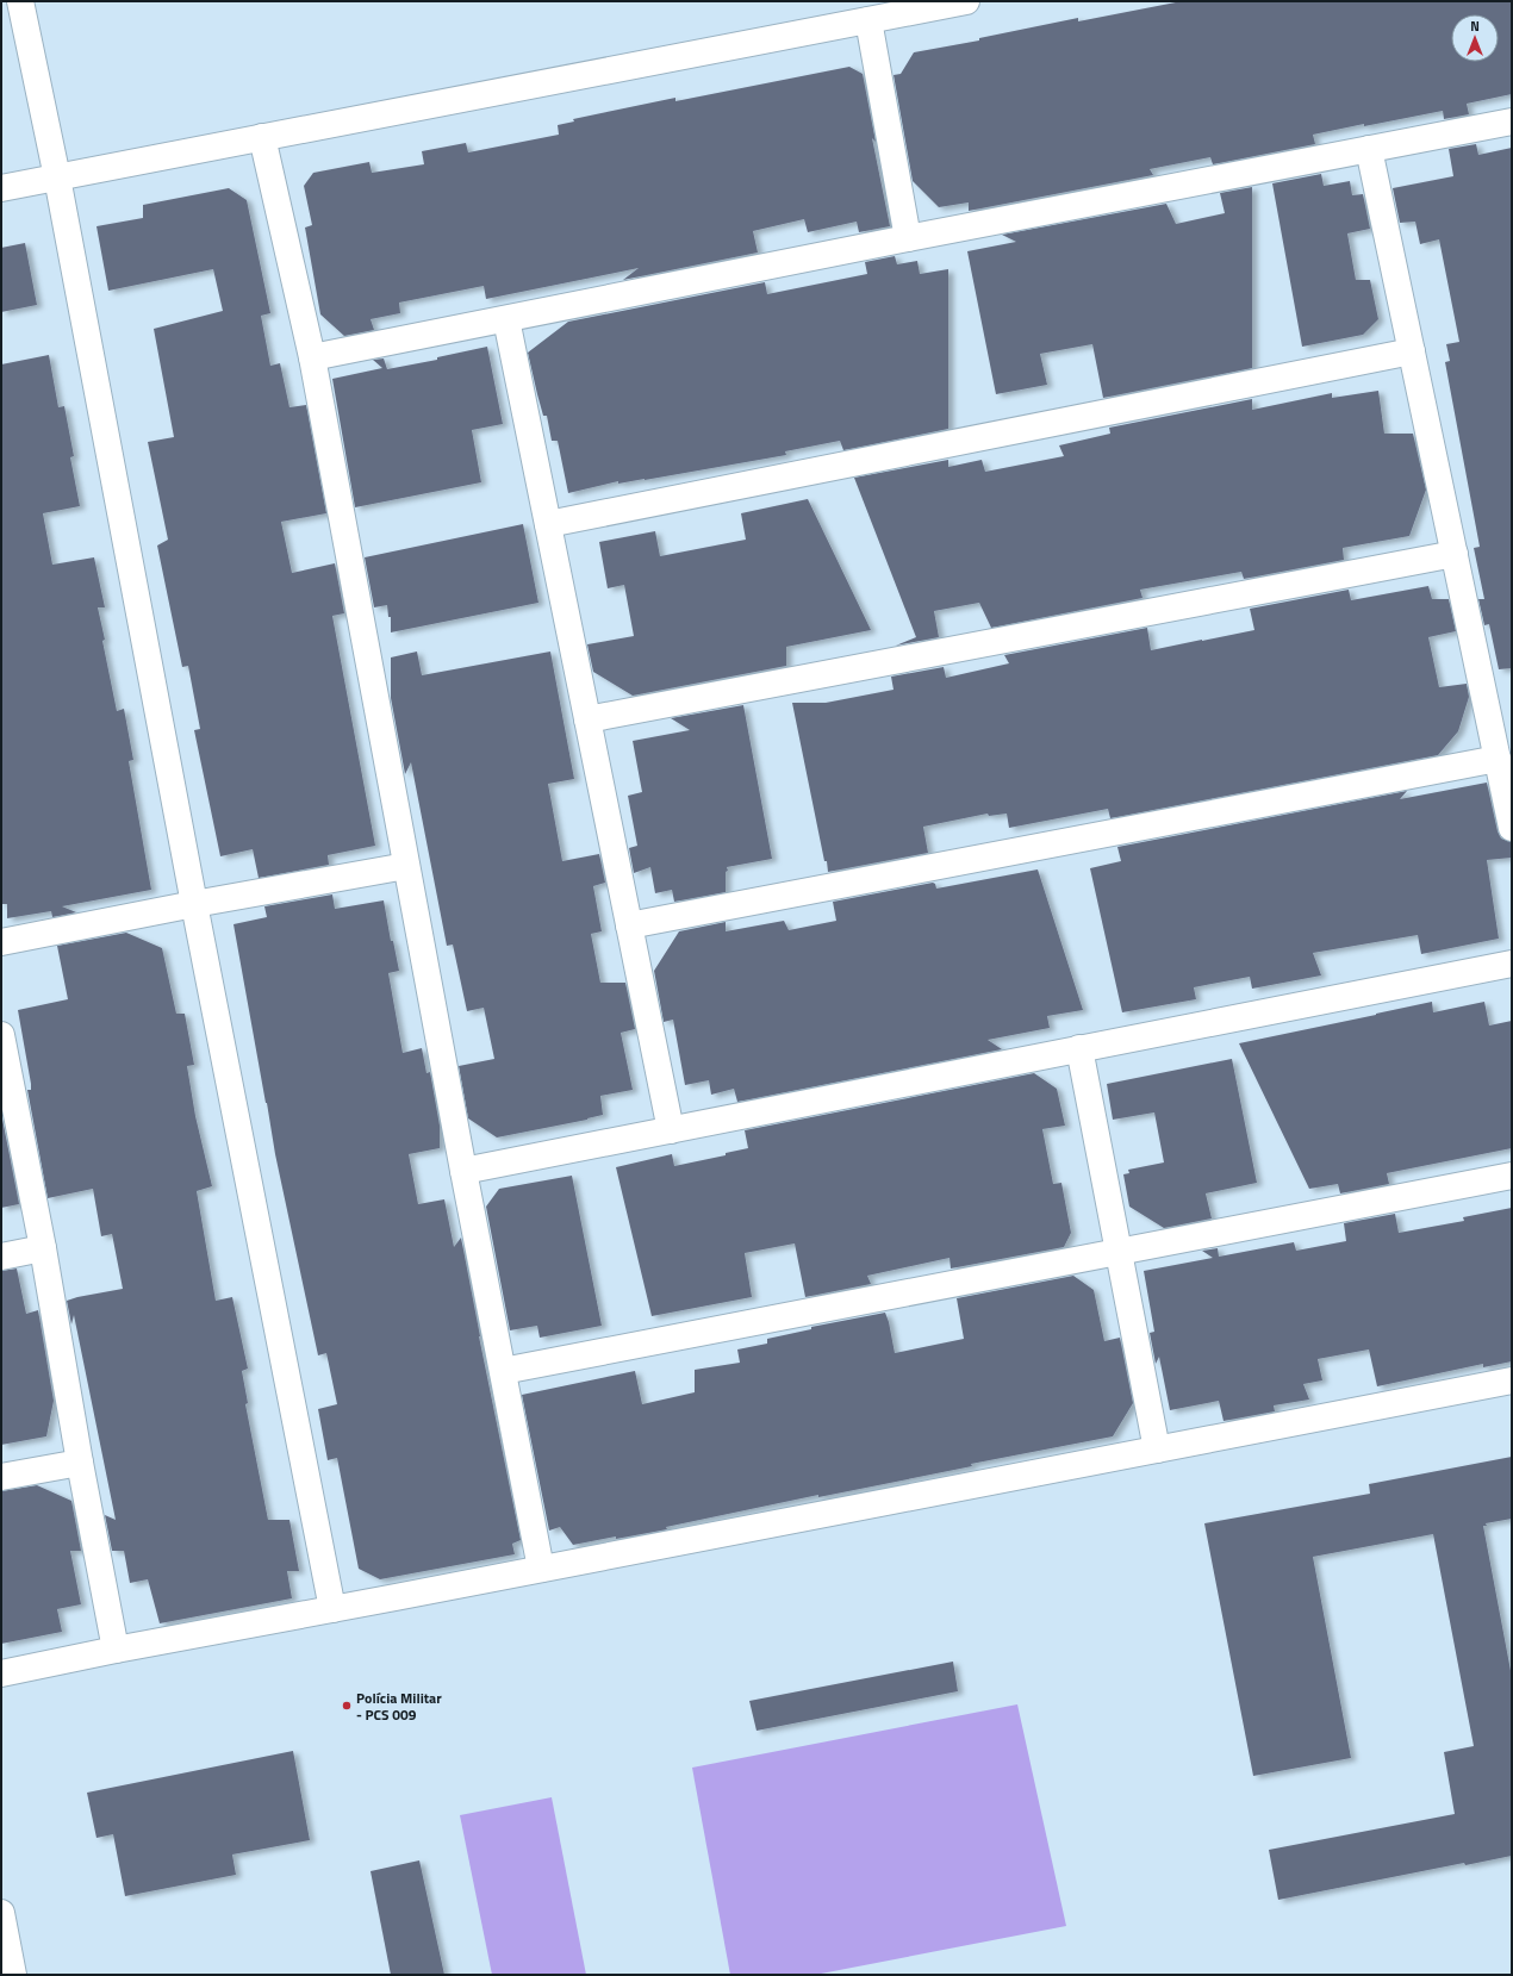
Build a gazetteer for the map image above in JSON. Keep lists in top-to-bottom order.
{
  "places": ["Polícia Militar - PCS 009"],
  "north": "top"
}
